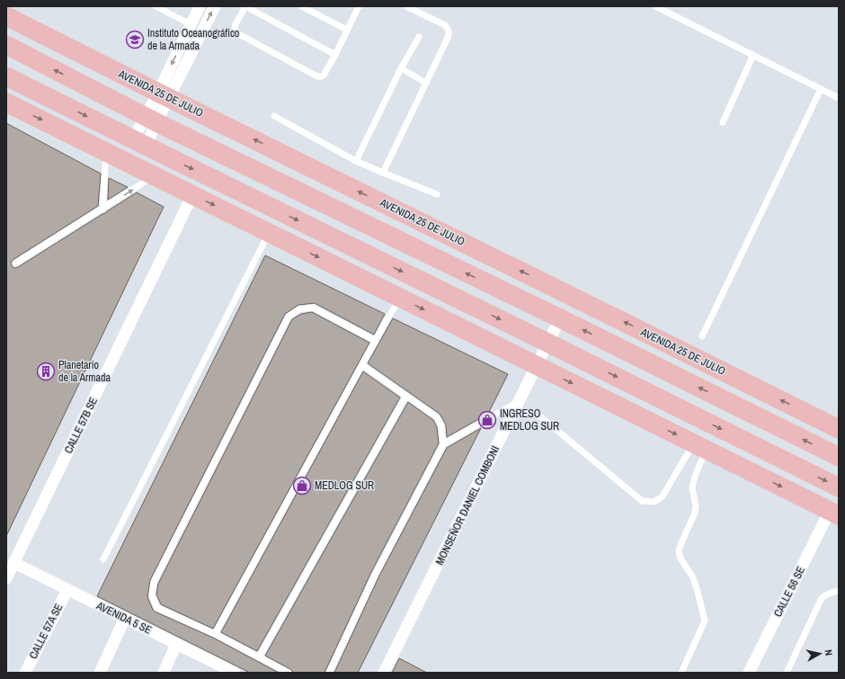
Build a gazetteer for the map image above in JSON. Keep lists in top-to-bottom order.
{
  "streets": {
    "main road": ["AVENIDA 25 DE JULIO"],
    "street": [
      "CALLE 57B SE",
      "MONSEÑOR DANIEL COMBONI",
      "CALLE 56 SE",
      "AVENIDA 5 SE",
      "CALLE 57A SE"
    ]
  },
  "crossings": [
    ["CALLE 57B SE", "AVENIDA 5 SE"],
    ["AVENIDA 5 SE", "CALLE 57A SE"]
  ],
  "places": {
    "school or university": ["Instituto Oceanográfico de la Armada"],
    "building": ["Planetario de la Armada"],
    "shop": ["INGRESO MEDLOG SUR", "MEDLOG SUR"]
  },
  "north": "right"
}
